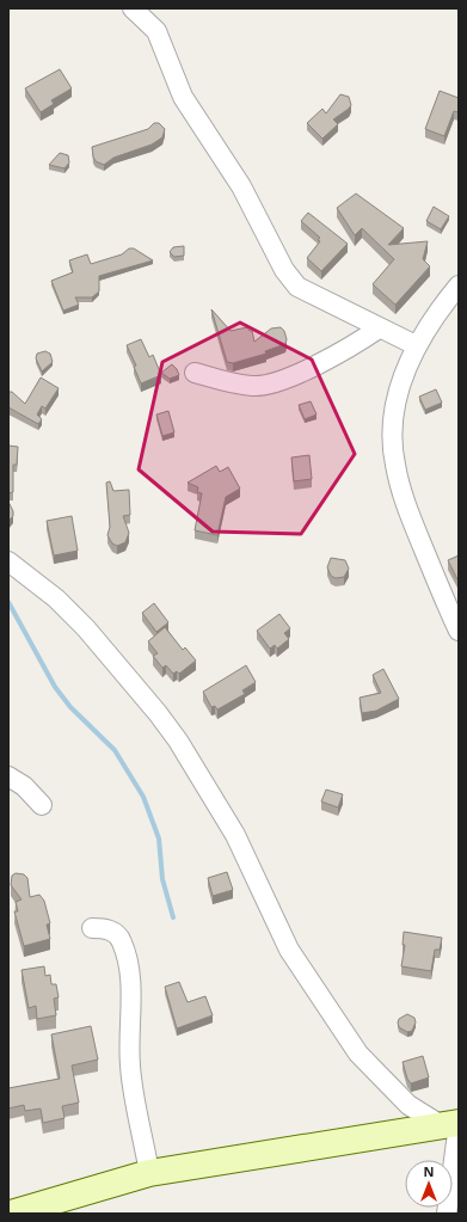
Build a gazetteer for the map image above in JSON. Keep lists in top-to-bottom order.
{
  "north": "top"
}
